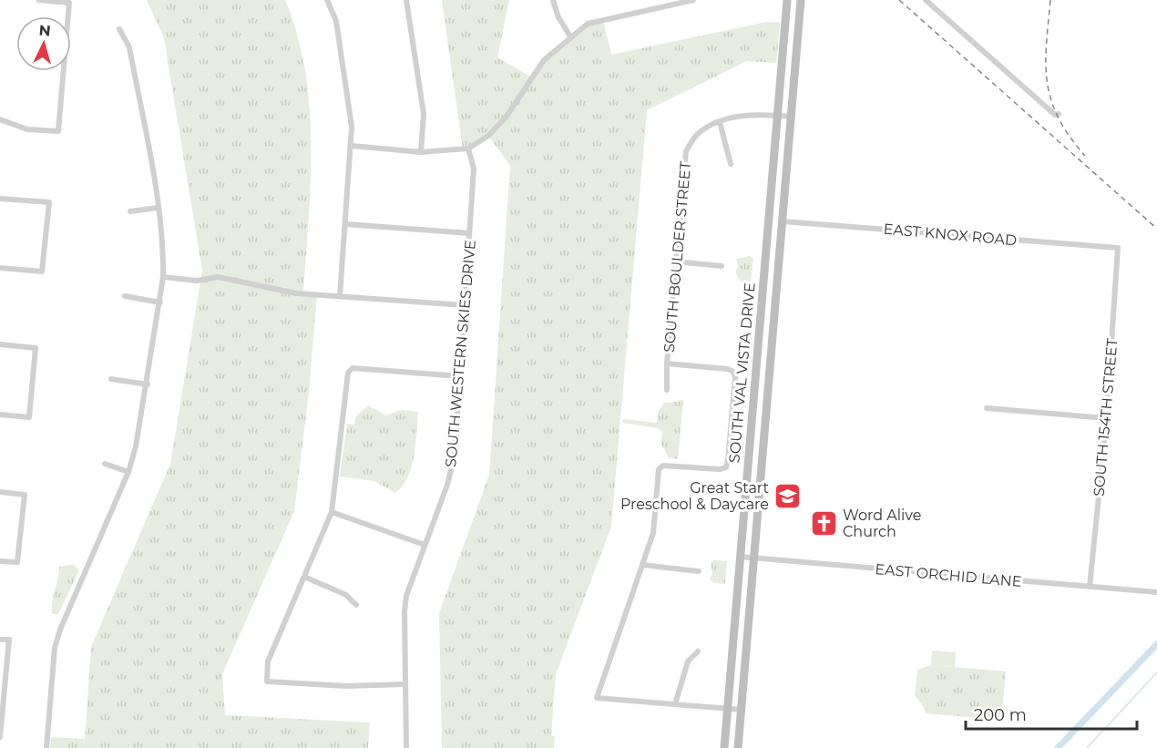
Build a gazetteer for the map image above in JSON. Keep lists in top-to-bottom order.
{
  "streets": {
    "main road": ["SOUTH VAL VISTA DRIVE"],
    "street": [
      "EAST KNOX ROAD",
      "SOUTH BOULDER STREET",
      "SOUTH WESTERN SKIES DRIVE",
      "SOUTH 154TH STREET",
      "EAST ORCHID LANE"
    ]
  },
  "crossings": [
    ["EAST KNOX ROAD", "SOUTH VAL VISTA DRIVE"],
    ["EAST KNOX ROAD", "SOUTH 154TH STREET"],
    ["SOUTH VAL VISTA DRIVE", "EAST ORCHID LANE"],
    ["SOUTH 154TH STREET", "EAST ORCHID LANE"]
  ],
  "places": {
    "school or university": ["Great Start Preschool & Daycare"],
    "church": ["Word Alive Church"]
  },
  "scale_bar": "200 m",
  "north": "top"
}
